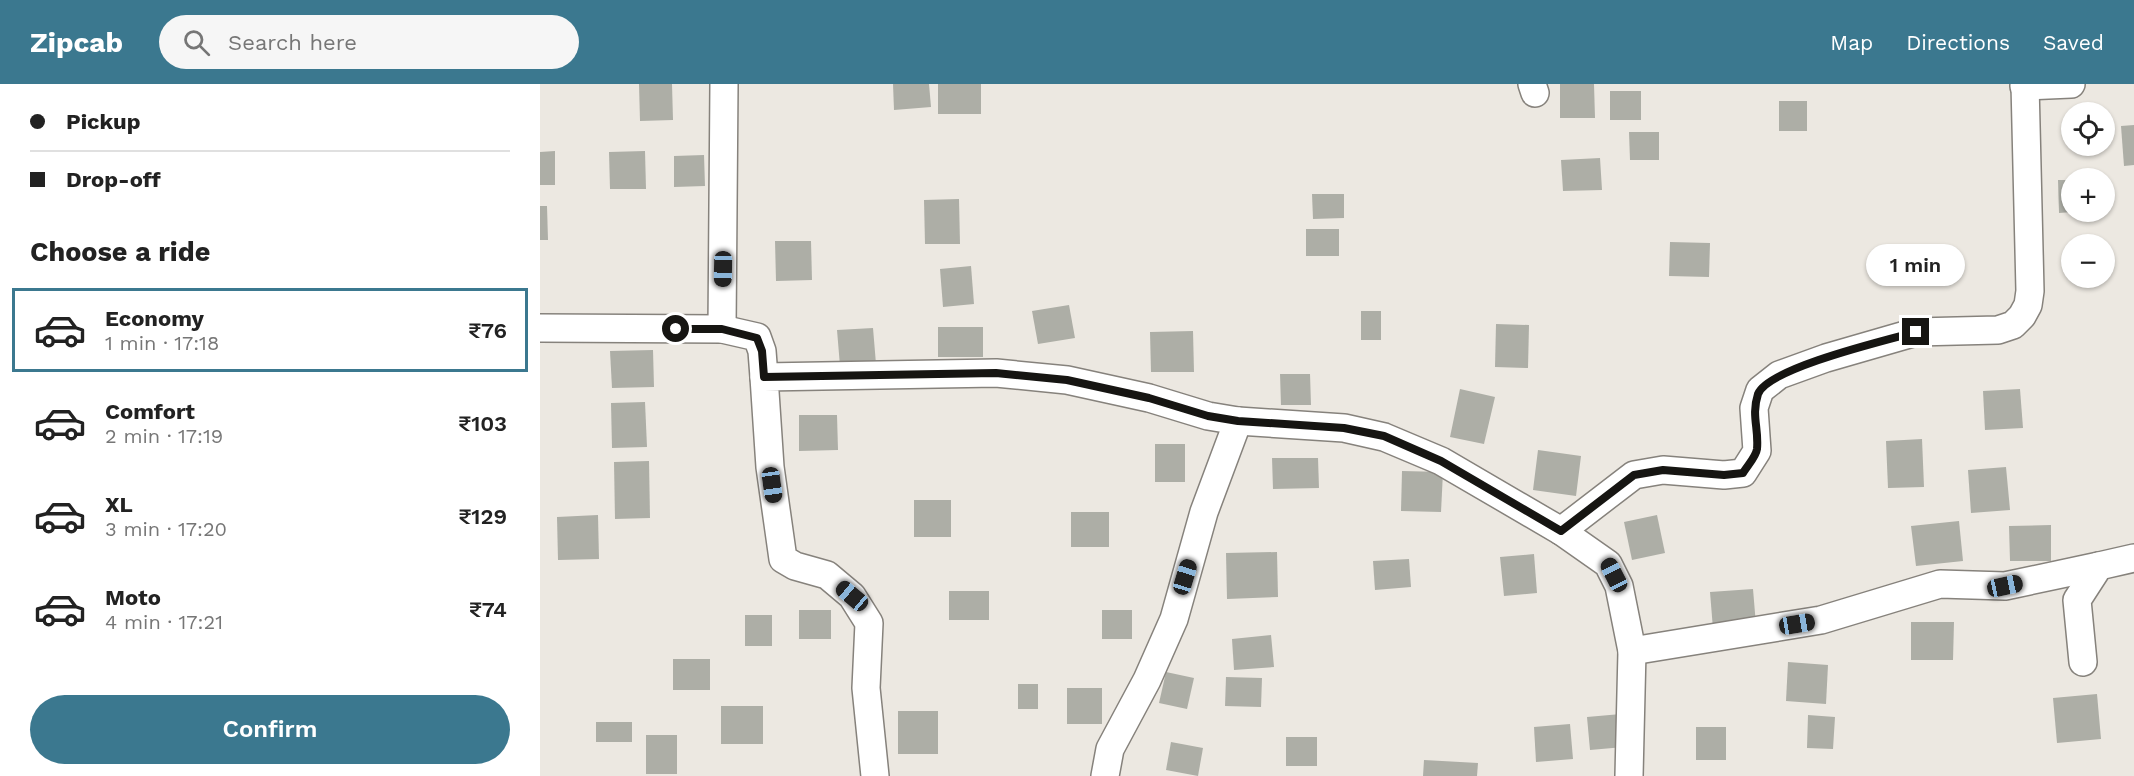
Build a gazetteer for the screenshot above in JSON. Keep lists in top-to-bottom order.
{
  "page": {
    "header": "Zipcab",
    "search": "Search here",
    "nav": ["Map", "Directions", "Saved"],
    "banner": ["Pickup", "Drop-off"],
    "map_buttons": ["+", "−"],
    "heading": "Choose a ride",
    "bubble": "1 min",
    "list": [
      {
        "name": "Economy",
        "note": "1 min · 17:18",
        "value": "₹76"
      },
      {
        "name": "Comfort",
        "note": "2 min · 17:19",
        "value": "₹103"
      },
      {
        "name": "XL",
        "note": "3 min · 17:20",
        "value": "₹129"
      },
      {
        "name": "Moto",
        "note": "4 min · 17:21",
        "value": "₹74"
      }
    ],
    "buttons": "Confirm"
  }
}
